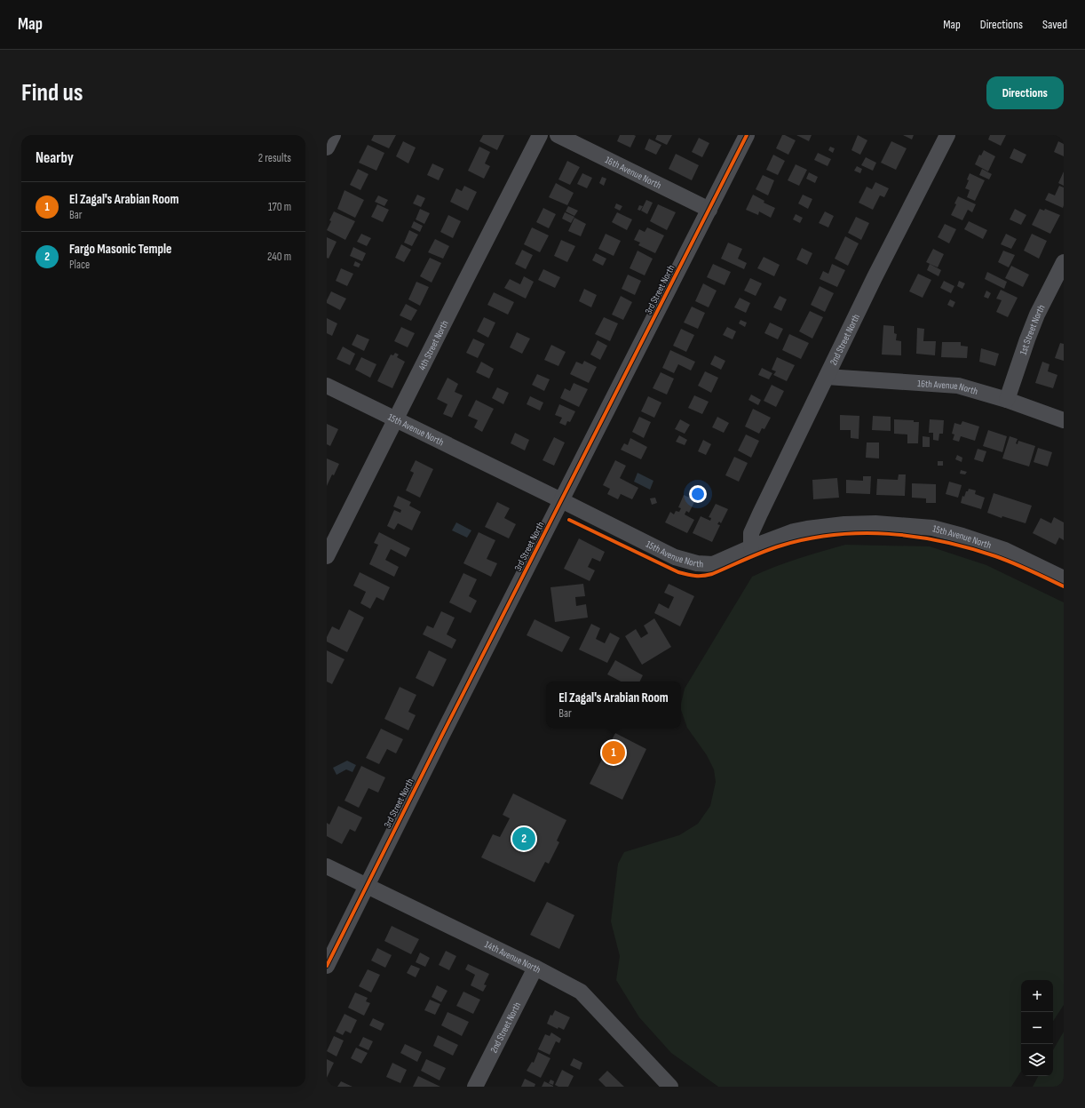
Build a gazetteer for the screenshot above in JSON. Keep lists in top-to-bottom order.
{
  "streets": {
    "street": [
      "16th Avenue North",
      "3rd Street North",
      "1st Street North",
      "2nd Street North",
      "4th Street North",
      "15th Avenue North",
      "14th Avenue North"
    ]
  },
  "crossings": [
    ["16th Avenue North", "3rd Street North"],
    ["16th Avenue North", "1st Street North"],
    ["16th Avenue North", "2nd Street North"],
    ["3rd Street North", "15th Avenue North"],
    ["3rd Street North", "14th Avenue North"],
    ["2nd Street North", "15th Avenue North"],
    ["2nd Street North", "14th Avenue North"],
    ["4th Street North", "15th Avenue North"]
  ],
  "page": {
    "header": "Map",
    "nav": ["Map", "Directions", "Saved"],
    "buttons": "Directions",
    "title": "Find us",
    "heading": ["Nearby", "2 results"],
    "list": [
      {
        "mark": "1",
        "name": "El Zagal's Arabian Room",
        "note": "Bar",
        "value": "170 m"
      },
      {
        "mark": "2",
        "name": "Fargo Masonic Temple",
        "note": "Place",
        "value": "240 m"
      }
    ],
    "popup": ["El Zagal's Arabian Room", "Bar"],
    "pins": ["1", "2"],
    "map_buttons": ["+", "−"]
  }
}
